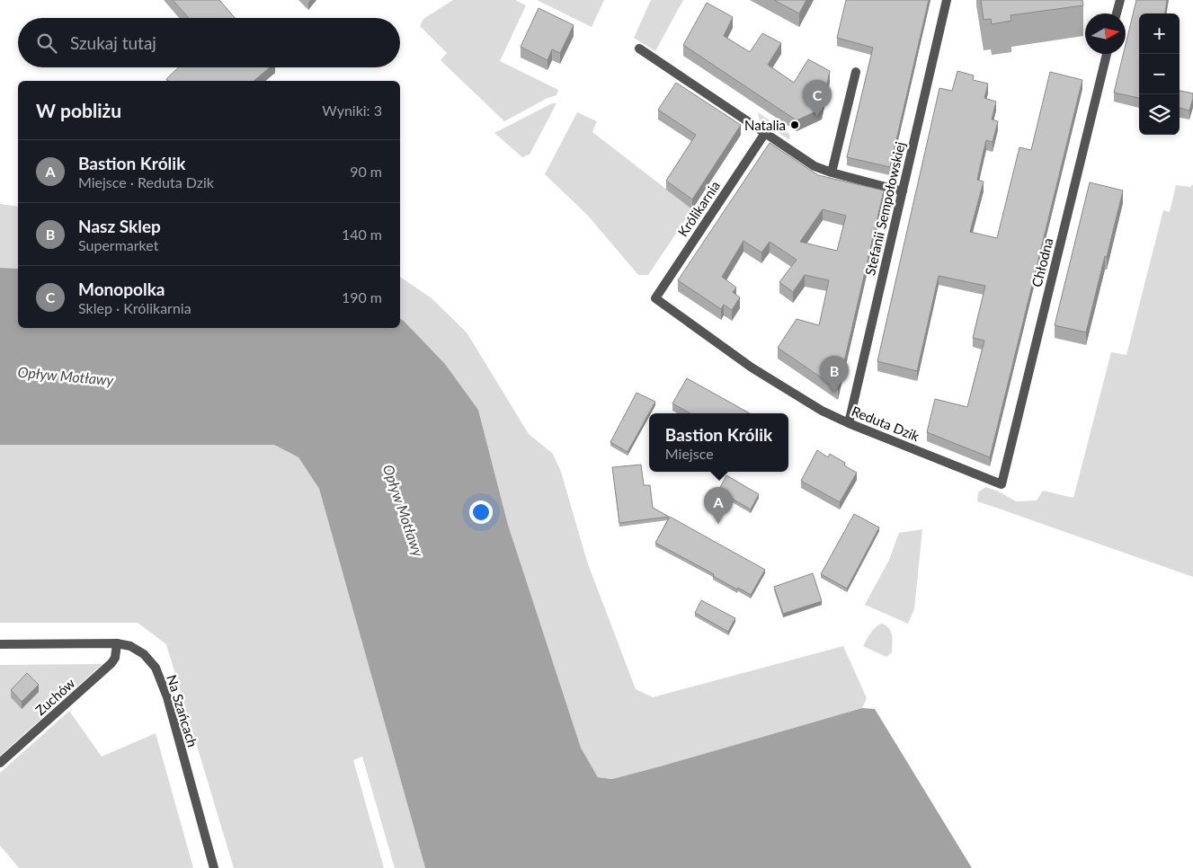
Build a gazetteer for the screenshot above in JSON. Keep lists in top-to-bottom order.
{
  "streets": {
    "street": [
      "Królikarnia",
      "Stefanii Sempołowskiej",
      "Chłodna",
      "Reduta Dzik",
      "Zuchów",
      "Na Szańcach"
    ]
  },
  "crossings": [
    ["Królikarnia", "Reduta Dzik"],
    ["Stefanii Sempołowskiej", "Reduta Dzik"],
    ["Chłodna", "Reduta Dzik"],
    ["Zuchów", "Na Szańcach"]
  ],
  "water": ["Opływ Motławy"],
  "places": ["Natalia"],
  "north": "right",
  "page": {
    "map_buttons": ["+", "−"],
    "search": "Szukaj tutaj",
    "pins": ["C", "B", "A"],
    "heading": ["W pobliżu", "Wyniki: 3"],
    "list": [
      {
        "mark": "A",
        "name": "Bastion Królik",
        "note": "Miejsce · Reduta Dzik",
        "value": "90 m"
      },
      {
        "mark": "B",
        "name": "Nasz Sklep",
        "note": "Supermarket",
        "value": "140 m"
      },
      {
        "mark": "C",
        "name": "Monopolka",
        "note": "Sklep · Królikarnia",
        "value": "190 m"
      }
    ],
    "popup": ["Bastion Królik", "Miejsce"]
  }
}
